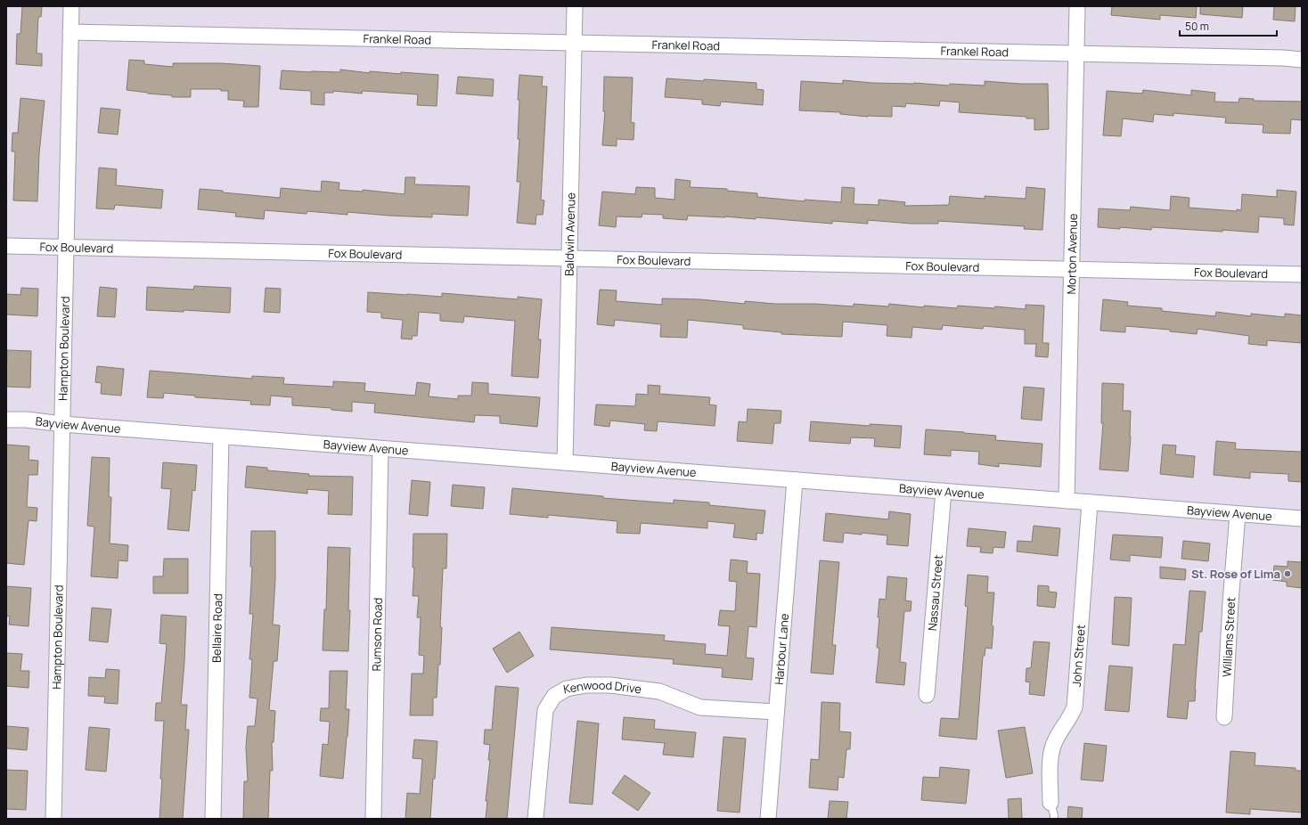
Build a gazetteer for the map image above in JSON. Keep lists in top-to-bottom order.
{
  "streets": {
    "street": [
      "Frankel Road",
      "Baldwin Avenue",
      "Fox Boulevard",
      "Morton Avenue",
      "Hampton Boulevard",
      "Bayview Avenue",
      "Nassau Street",
      "Bellaire Road",
      "Rumson Road",
      "Williams Street",
      "Harbour Lane",
      "John Street",
      "Kenwood Drive"
    ]
  },
  "crossings": [
    ["Frankel Road", "Baldwin Avenue"],
    ["Frankel Road", "Morton Avenue"],
    ["Frankel Road", "Hampton Boulevard"],
    ["Baldwin Avenue", "Fox Boulevard"],
    ["Baldwin Avenue", "Bayview Avenue"],
    ["Fox Boulevard", "Morton Avenue"],
    ["Fox Boulevard", "Hampton Boulevard"],
    ["Morton Avenue", "Bayview Avenue"],
    ["Hampton Boulevard", "Bayview Avenue"],
    ["Bayview Avenue", "Nassau Street"],
    ["Bayview Avenue", "Bellaire Road"],
    ["Bayview Avenue", "Rumson Road"],
    ["Bayview Avenue", "Williams Street"],
    ["Bayview Avenue", "Harbour Lane"],
    ["Bayview Avenue", "John Street"],
    ["Harbour Lane", "Kenwood Drive"]
  ],
  "places": ["St. Rose of Lima"],
  "scale_bar": "50 m"
}
